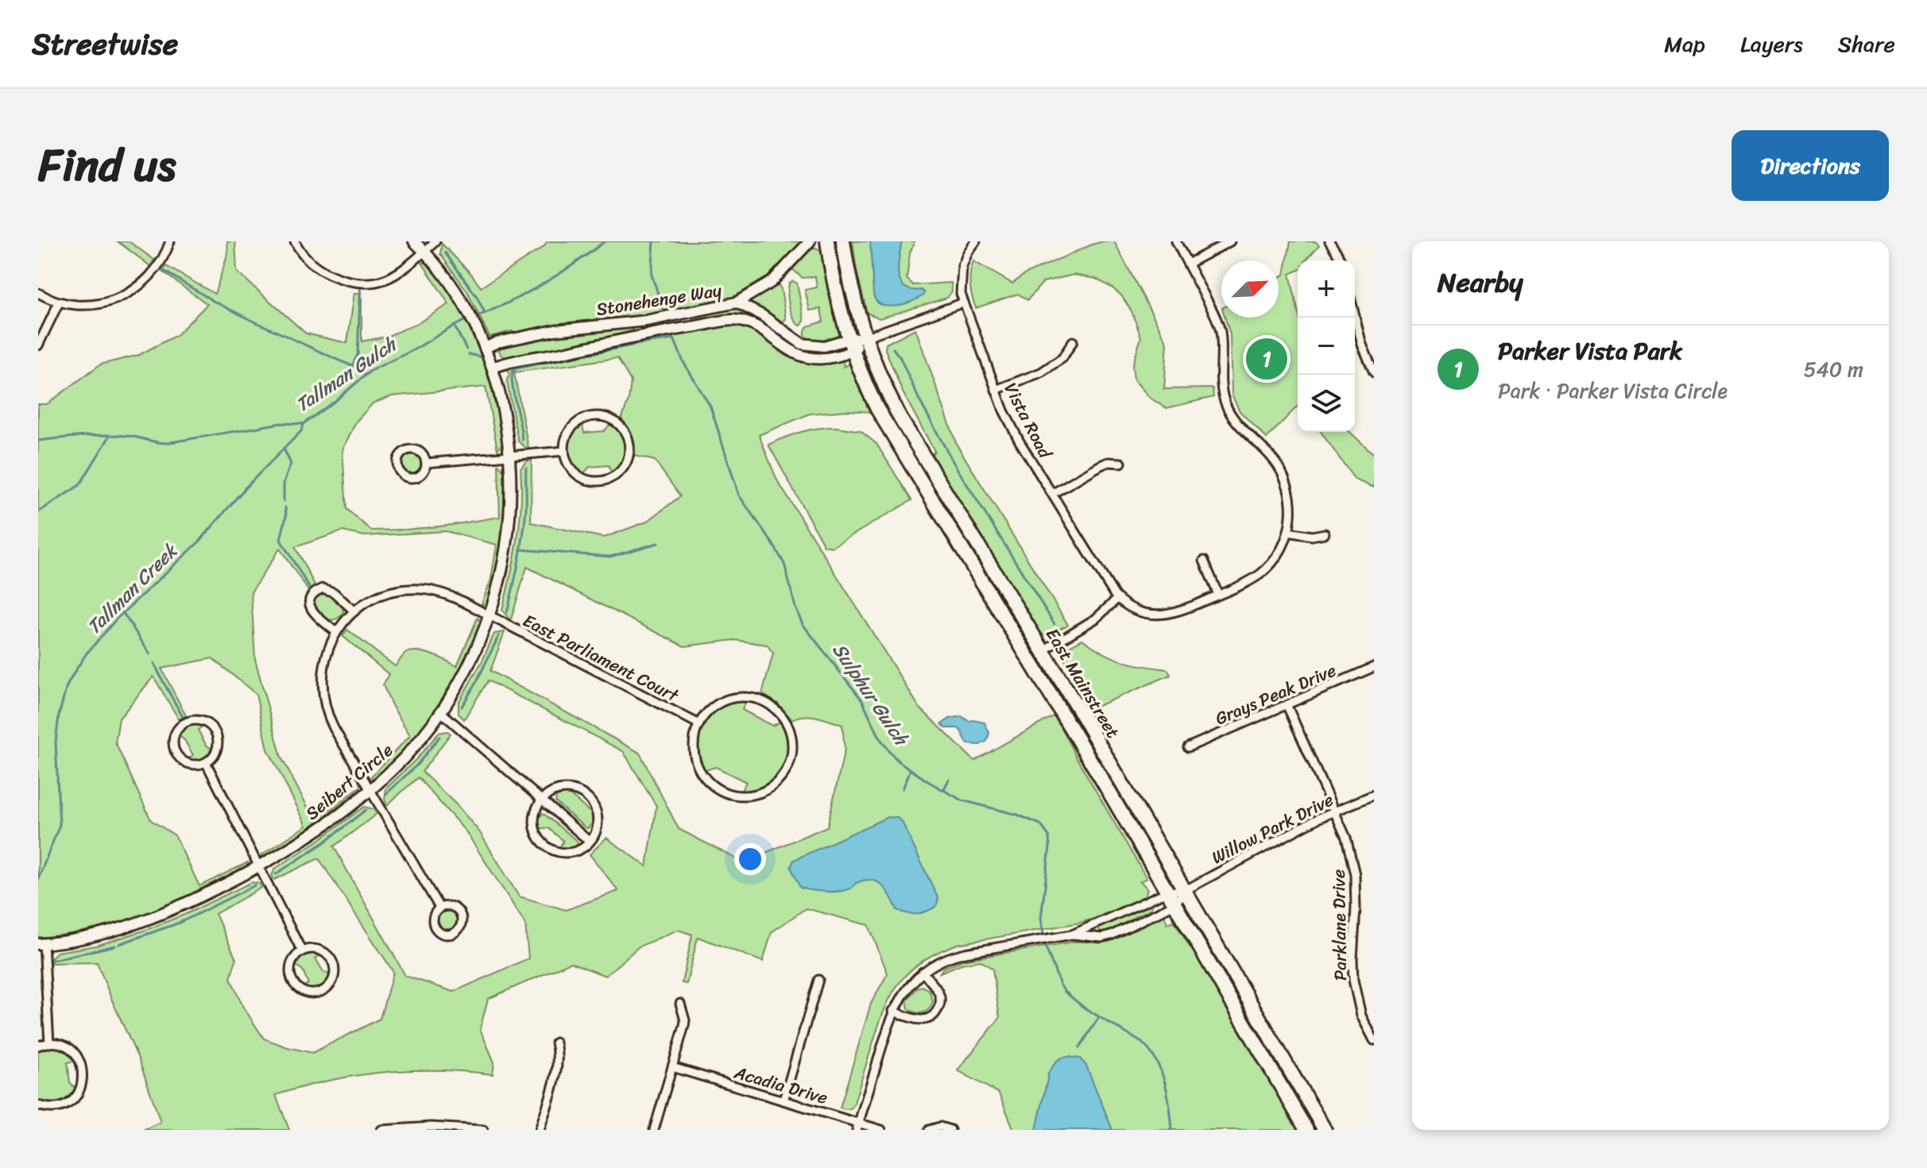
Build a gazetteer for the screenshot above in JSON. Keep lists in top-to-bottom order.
{
  "streets": {
    "main road": ["East Mainstreet"],
    "street": [
      "Stonehenge Way",
      "Vista Road",
      "East Parliament Court",
      "Grays Peak Drive",
      "Seibert Circle",
      "Willow Park Drive",
      "Parklane Drive",
      "Acadia Drive"
    ]
  },
  "crossings": [
    ["Stonehenge Way", "Vista Road"],
    ["Stonehenge Way", "East Mainstreet"],
    ["Stonehenge Way", "Seibert Circle"],
    ["East Parliament Court", "Seibert Circle"],
    ["East Mainstreet", "Willow Park Drive"],
    ["Grays Peak Drive", "Parklane Drive"],
    ["Willow Park Drive", "Parklane Drive"],
    ["Willow Park Drive", "Acadia Drive"]
  ],
  "water": ["Tallman Gulch", "Tallman Creek", "Sulphur Gulch"],
  "north": "top right",
  "page": {
    "header": "Streetwise",
    "nav": ["Map", "Layers", "Share"],
    "title": "Find us",
    "buttons": "Directions",
    "heading": "Nearby",
    "map_buttons": ["+", "−"],
    "list": [
      {
        "mark": "1",
        "name": "Parker Vista Park",
        "note": "Park · Parker Vista Circle",
        "value": "540 m"
      }
    ],
    "pins": "1"
  }
}
